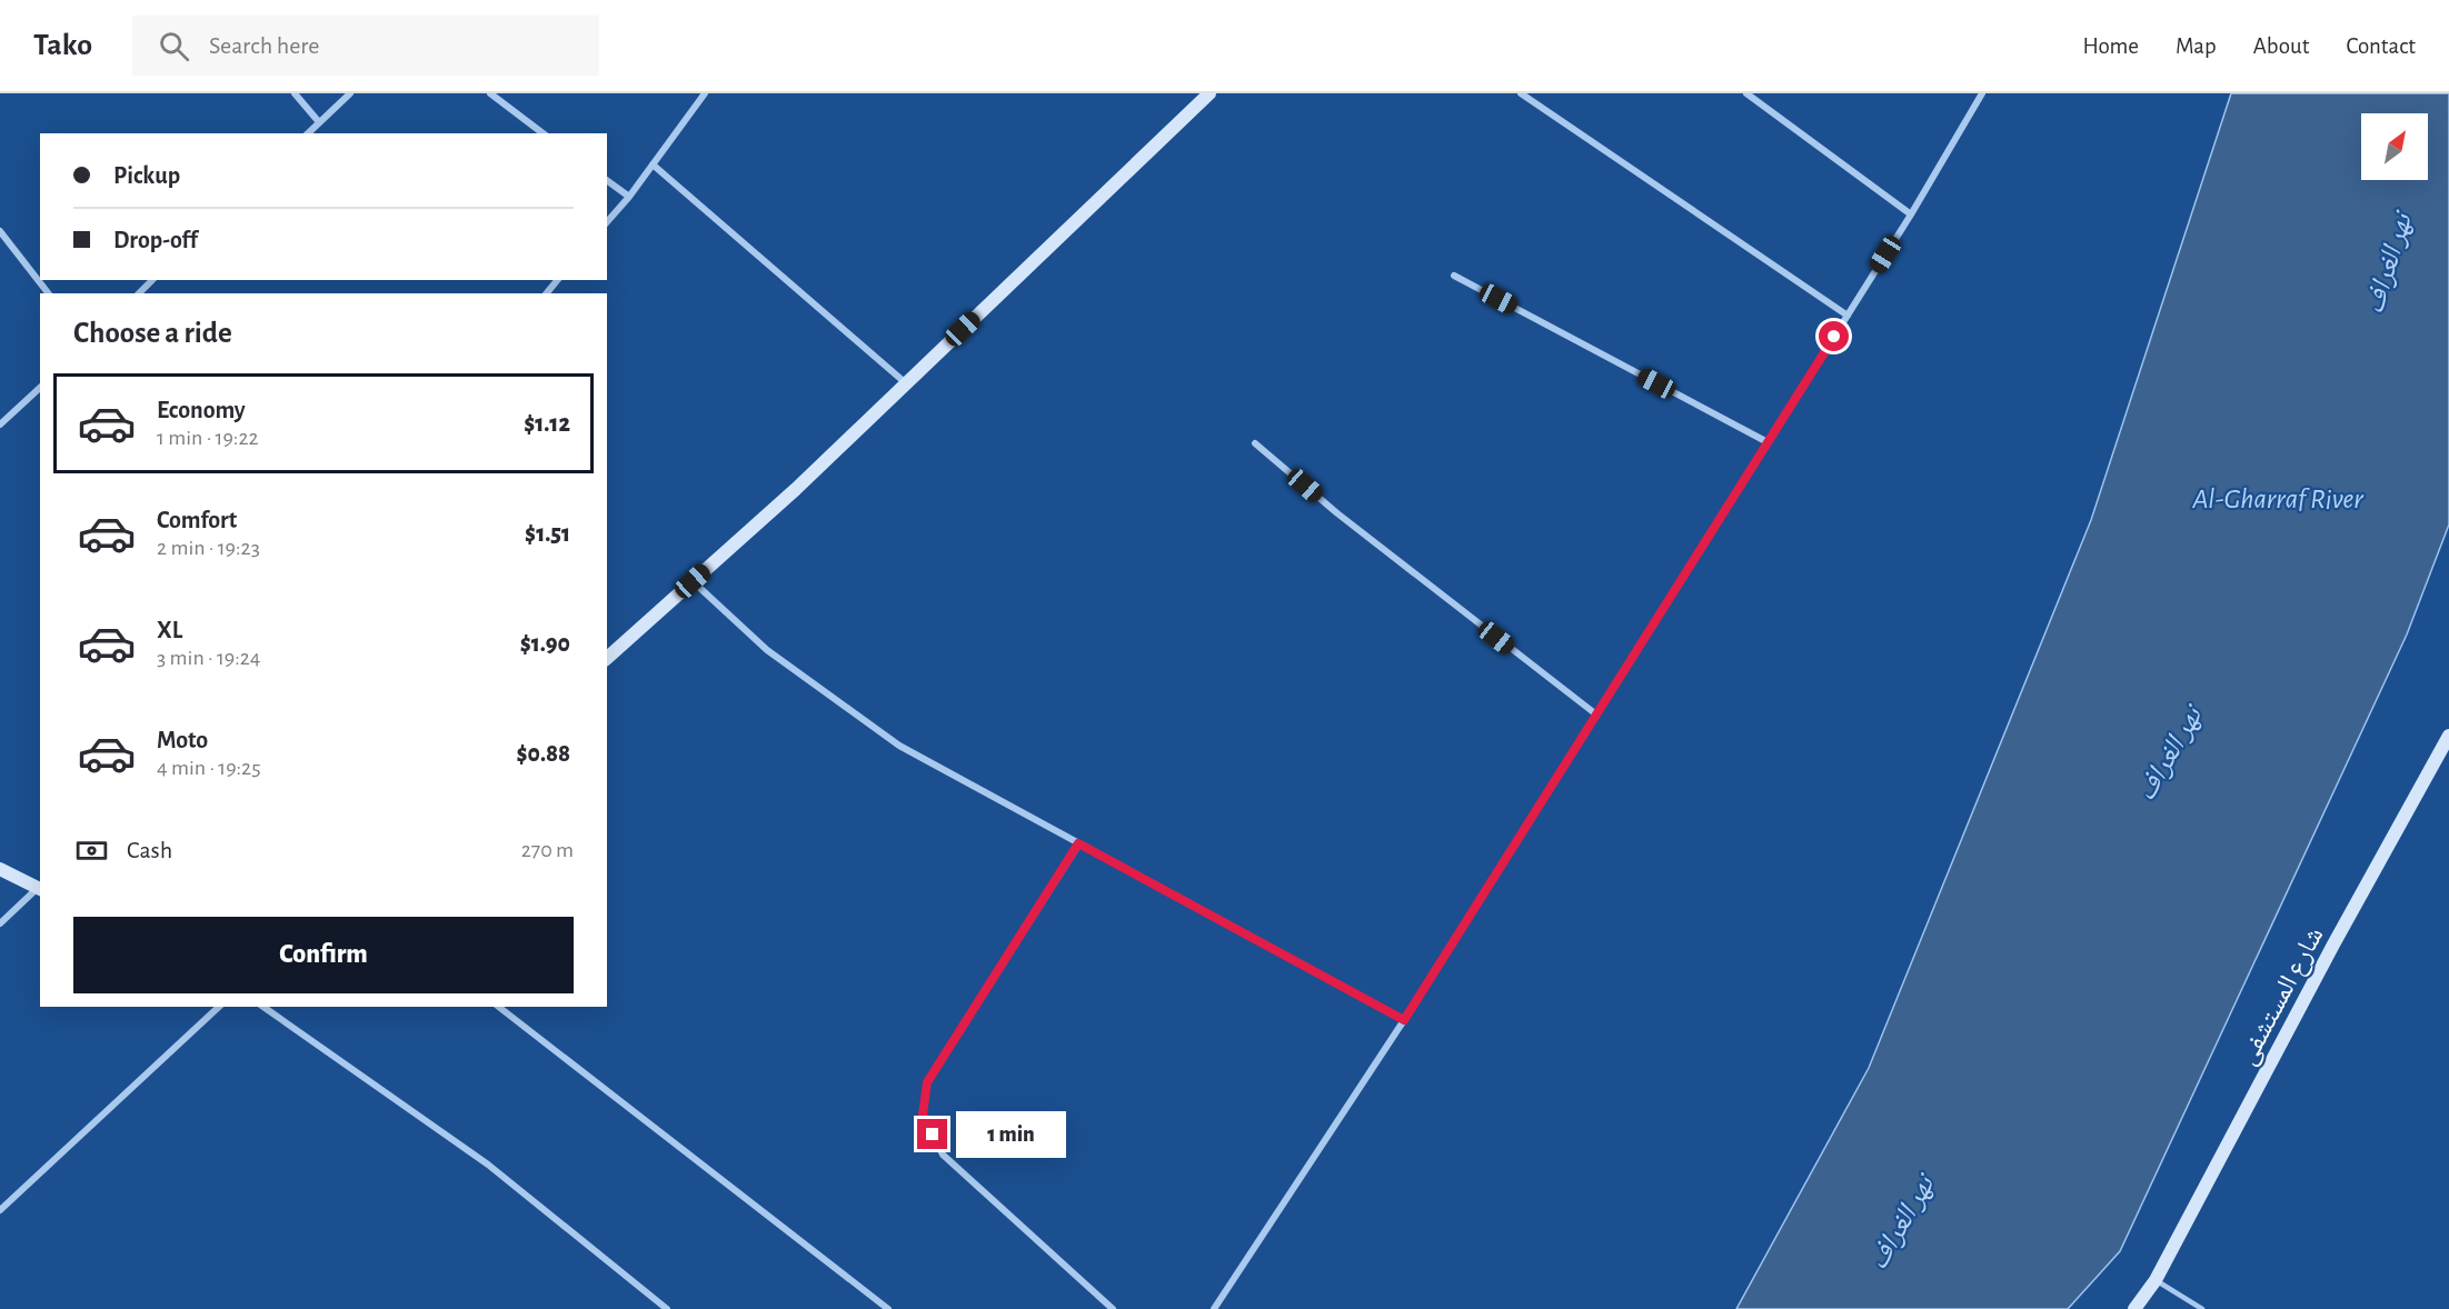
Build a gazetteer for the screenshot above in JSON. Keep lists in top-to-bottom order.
{
  "streets": {
    "street": ["شارع المستشفى"]
  },
  "water": ["نهر الغراف", "Al-Gharraf River"],
  "north": "top right",
  "page": {
    "header": "Tako",
    "search": "Search here",
    "nav": [
      "Home",
      "Map",
      "About",
      "Contact"
    ],
    "banner": ["Pickup", "Drop-off"],
    "heading": "Choose a ride",
    "list": [
      {
        "name": "Economy",
        "note": "1 min · 19:22",
        "value": "$1.12"
      },
      {
        "name": "Comfort",
        "note": "2 min · 19:23",
        "value": "$1.51"
      },
      {
        "name": "XL",
        "note": "3 min · 19:24",
        "value": "$1.90"
      },
      {
        "name": "Moto",
        "note": "4 min · 19:25",
        "value": "$0.88"
      }
    ],
    "pay": ["Cash", "270 m"],
    "buttons": "Confirm",
    "bubble": "1 min"
  }
}
